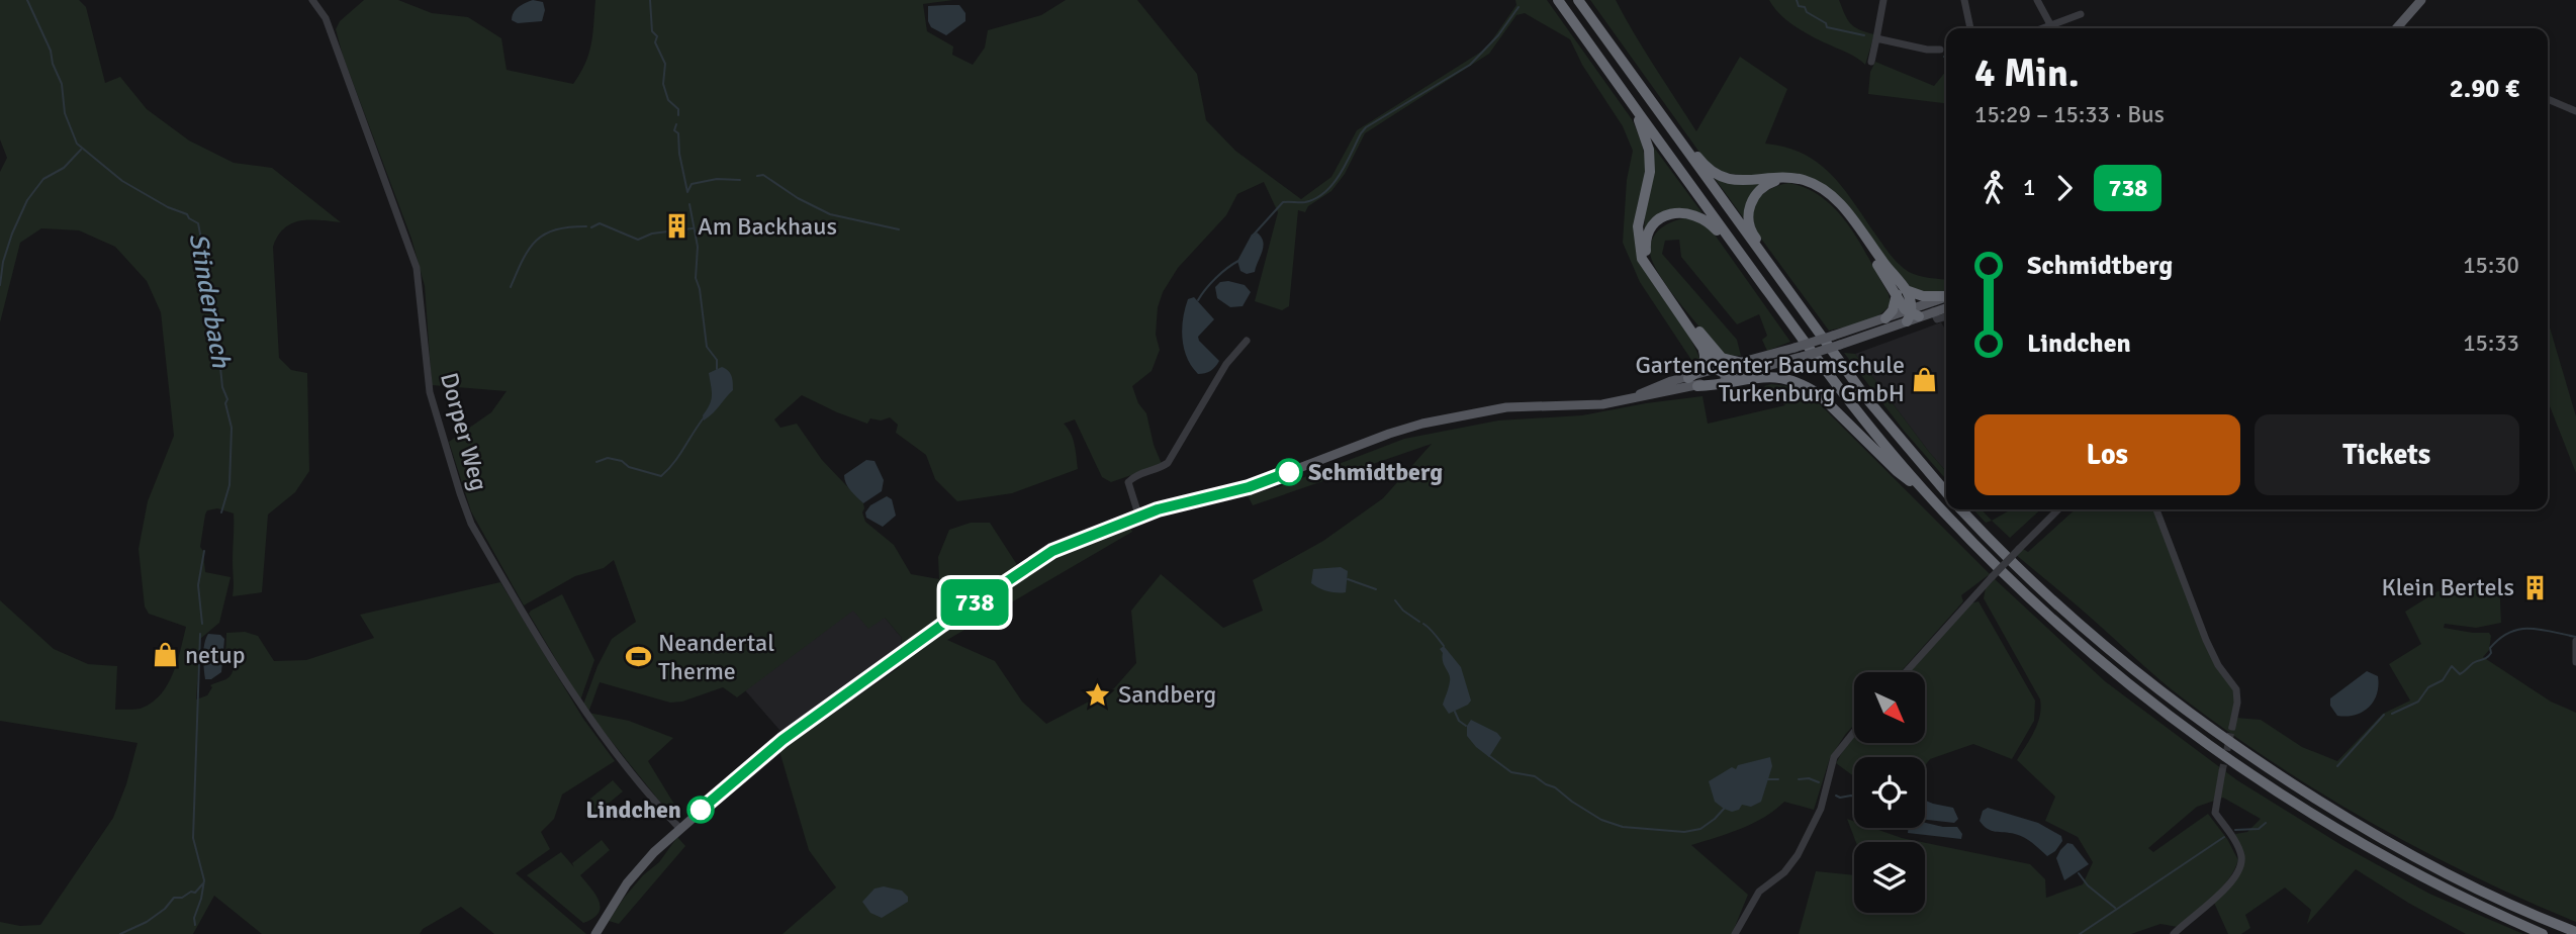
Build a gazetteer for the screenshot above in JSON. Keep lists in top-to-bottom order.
{
  "streets": {
    "street": ["Dorper Weg"]
  },
  "water": ["Stinderbach"],
  "places": {
    "building": ["Am Backhaus", "Klein Bertels"],
    "shop": ["Gartencenter Baumschule Turkenburg GmbH", "netup"],
    "other": ["Schmidtberg", "Lindchen"],
    "sports": ["Neandertal Therme"],
    "place": ["Sandberg"]
  },
  "lines": ["bus line 738"],
  "north": "bottom right",
  "page": {
    "on_map": "738",
    "heading": ["4 Min.", "15:29 – 15:33 · Bus", "2.90 €"],
    "legs": ["1", "738"],
    "list": [
      {
        "name": "Schmidtberg",
        "value": "15:30"
      },
      {
        "name": "Lindchen",
        "value": "15:33"
      }
    ],
    "buttons": ["Los", "Tickets"]
  }
}
